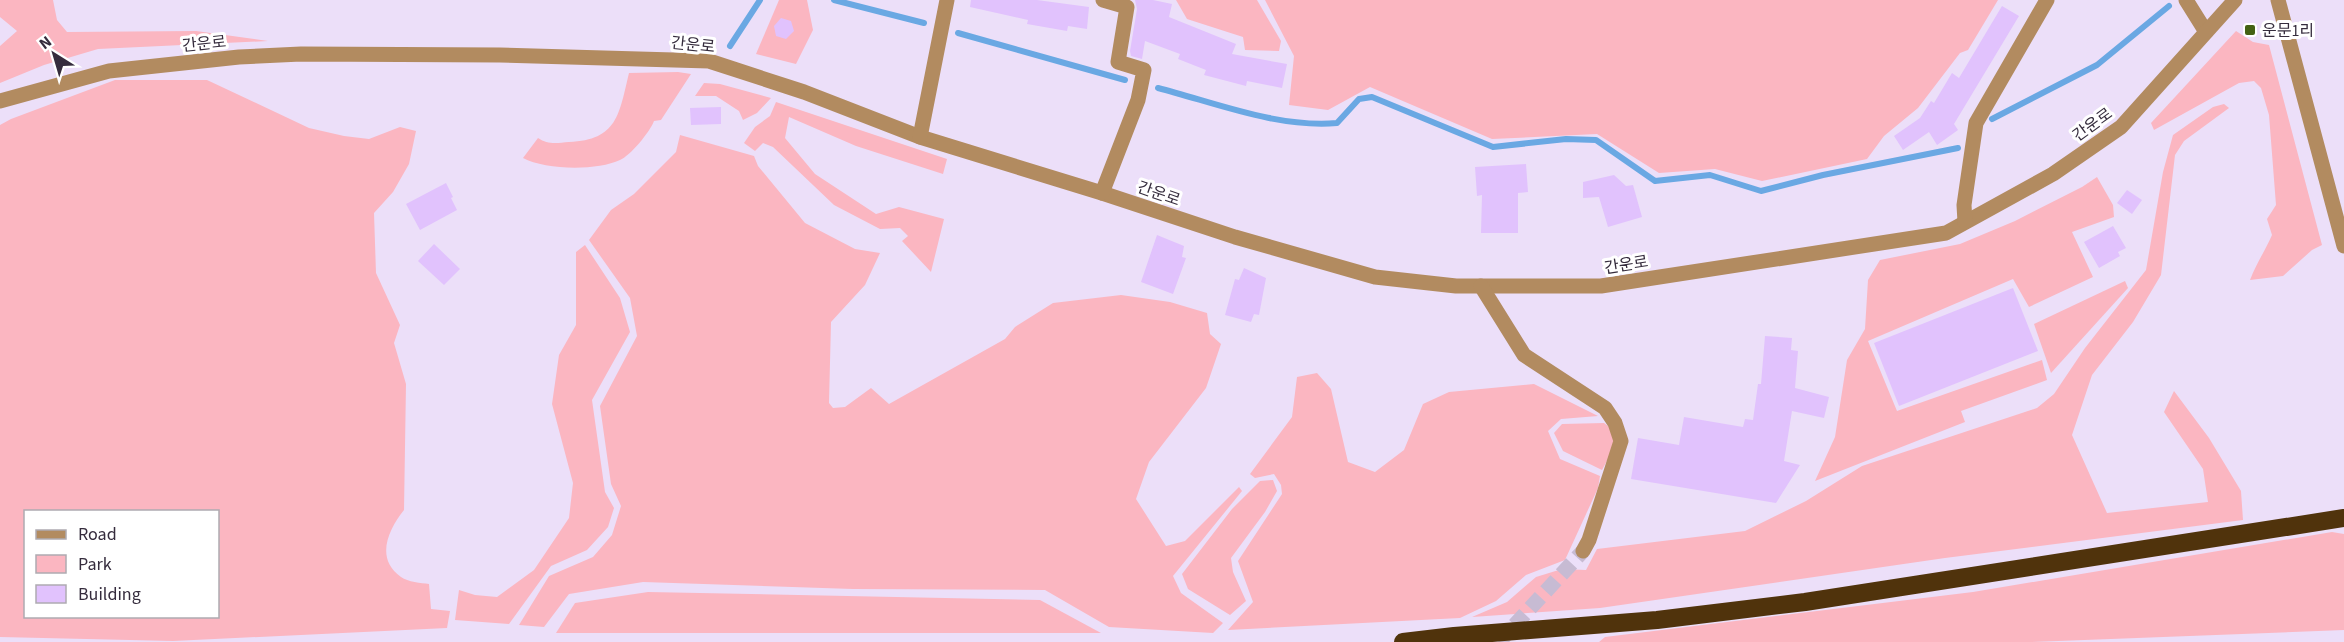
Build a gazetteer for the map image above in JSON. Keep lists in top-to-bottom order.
{
  "streets": {
    "street": ["간운로"]
  },
  "places": {
    "transit": ["운문1리"]
  },
  "legend": ["Road", "Park", "Building"],
  "north": "top left"
}
